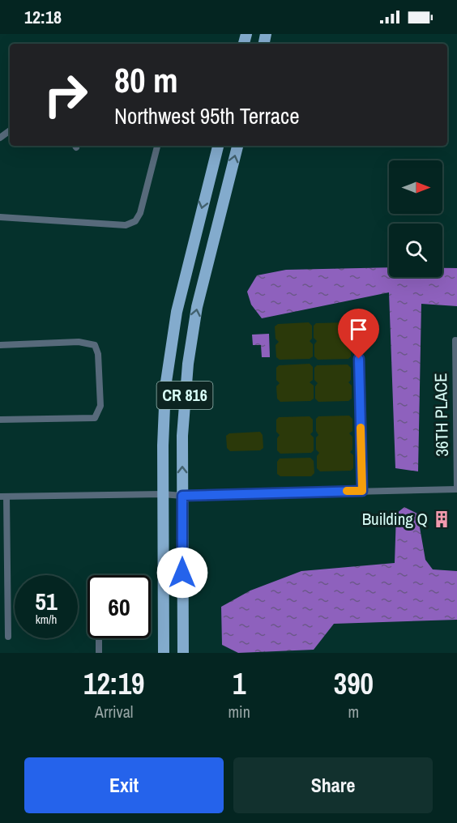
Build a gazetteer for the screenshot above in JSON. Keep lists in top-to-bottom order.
{
  "streets": {
    "main road": ["CR 816"],
    "street": ["36TH PLACE"]
  },
  "places": {
    "building": ["Building Q"]
  },
  "north": "right",
  "page": {
    "status": "12:18",
    "turn": ["80 m", "Northwest 95th Terrace"],
    "speed": "51 km/h",
    "limit": "60",
    "eta": [
      "12:19",
      "Arrival",
      "1",
      "min",
      "390",
      "m"
    ],
    "buttons": ["Exit", "Share"]
  }
}
